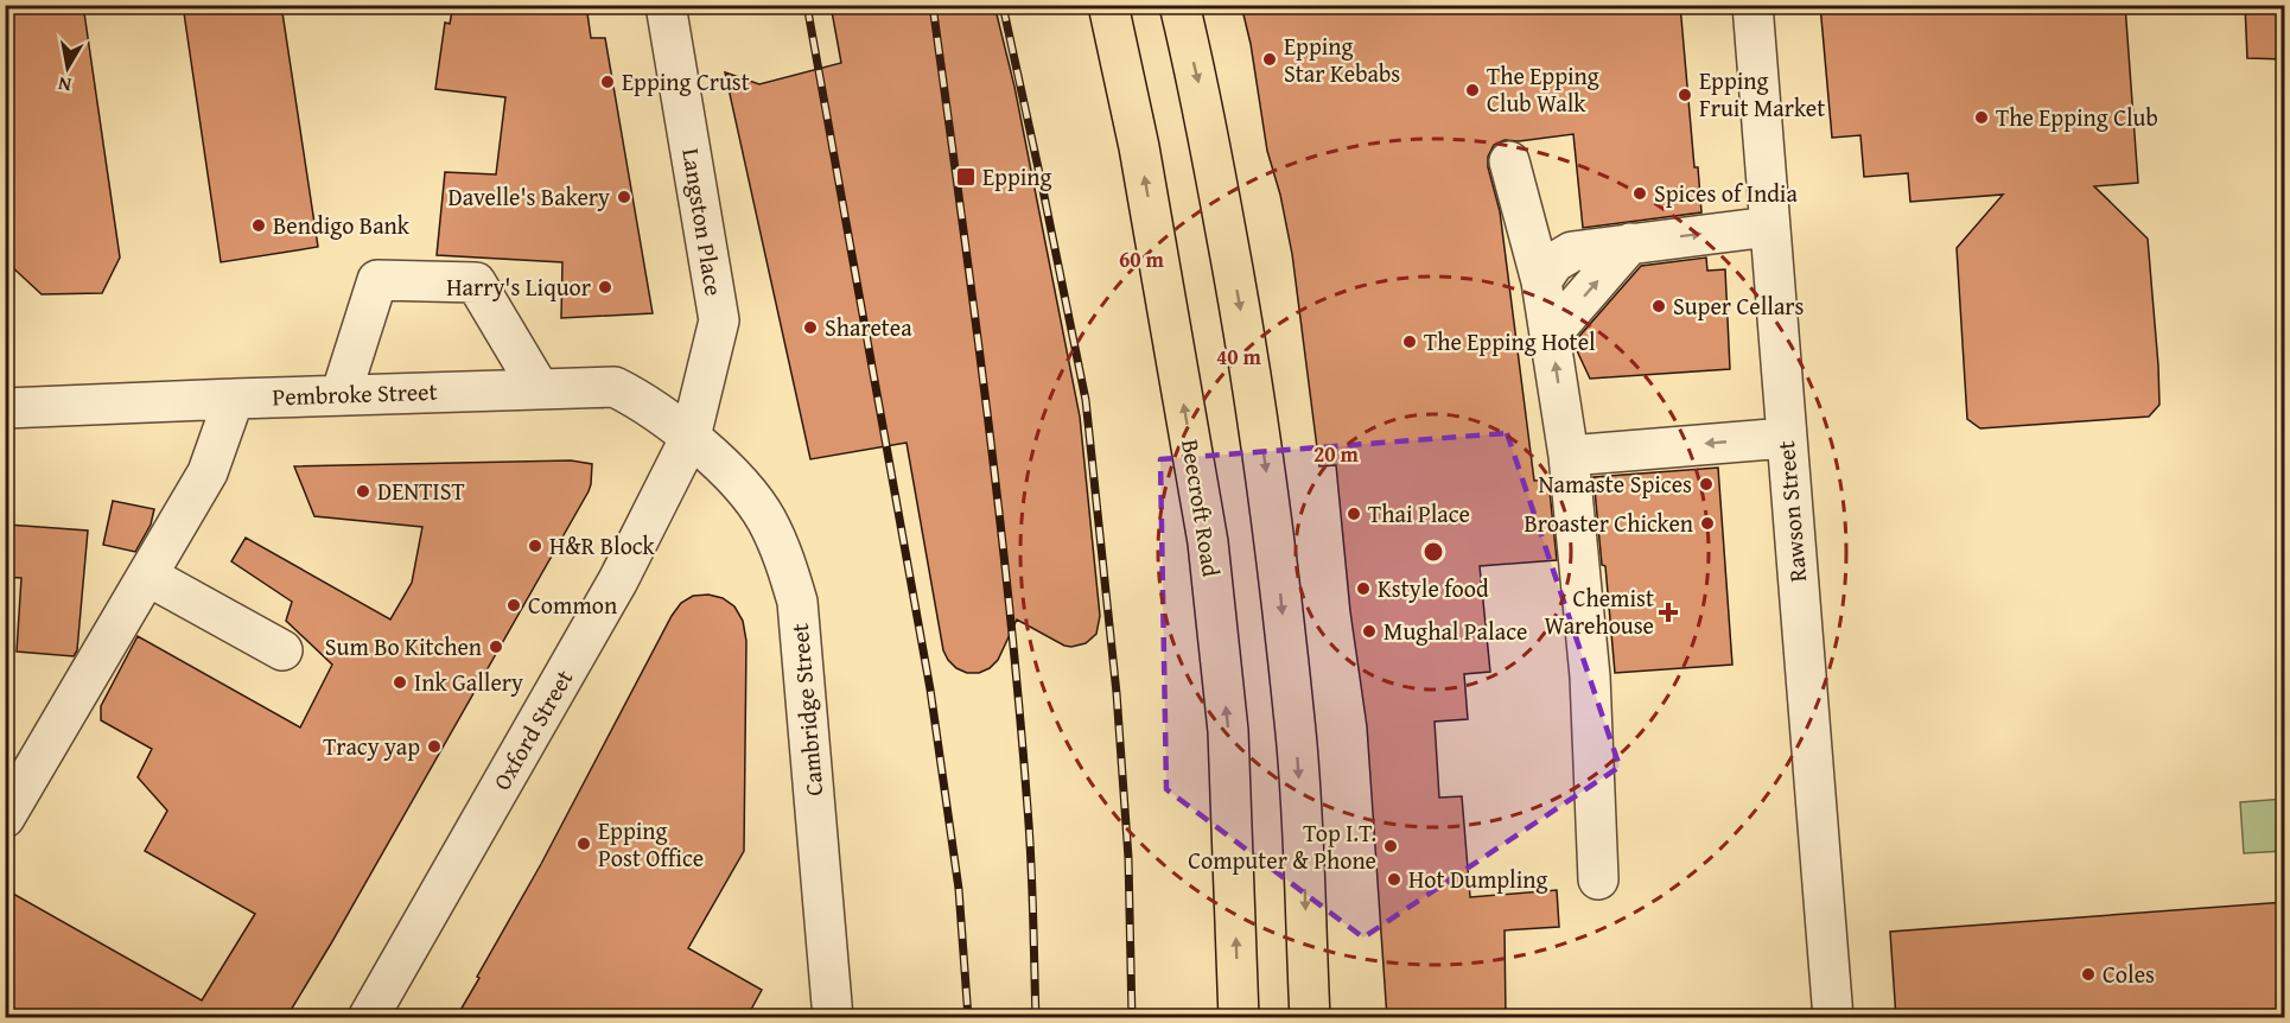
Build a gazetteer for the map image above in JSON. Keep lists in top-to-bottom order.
{
  "streets": {
    "main road": ["Beecroft Road"],
    "street": [
      "Langston Place",
      "Pembroke Street",
      "Rawson Street",
      "Cambridge Street",
      "Oxford Street"
    ]
  },
  "crossings": [
    ["Langston Place", "Pembroke Street"],
    ["Langston Place", "Cambridge Street"],
    ["Langston Place", "Oxford Street"],
    ["Pembroke Street", "Cambridge Street"],
    ["Pembroke Street", "Oxford Street"],
    ["Cambridge Street", "Oxford Street"]
  ],
  "places": {
    "other": [
      "Epping Star Kebabs",
      "Epping Crust",
      "The Epping Club Walk",
      "Epping Fruit Market",
      "The Epping Club",
      "Spices of India",
      "Davelle's Bakery",
      "Bendigo Bank",
      "Harry's Liquor",
      "Super Cellars",
      "Sharetea",
      "The Epping Hotel",
      "Namaste Spices",
      "DENTIST",
      "Thai Place",
      "Broaster Chicken",
      "H&R Block",
      "Kstyle food",
      "Common",
      "Mughal Palace",
      "Sum Bo Kitchen",
      "Ink Gallery",
      "Tracy yap",
      "Epping Post Office",
      "Top I.T. Computer & Phone",
      "Hot Dumpling",
      "Coles"
    ],
    "transit": ["Epping"],
    "health": ["Chemist Warehouse"]
  },
  "north": "bottom",
  "rings": ["60 m", "40 m", "20 m"]
}
